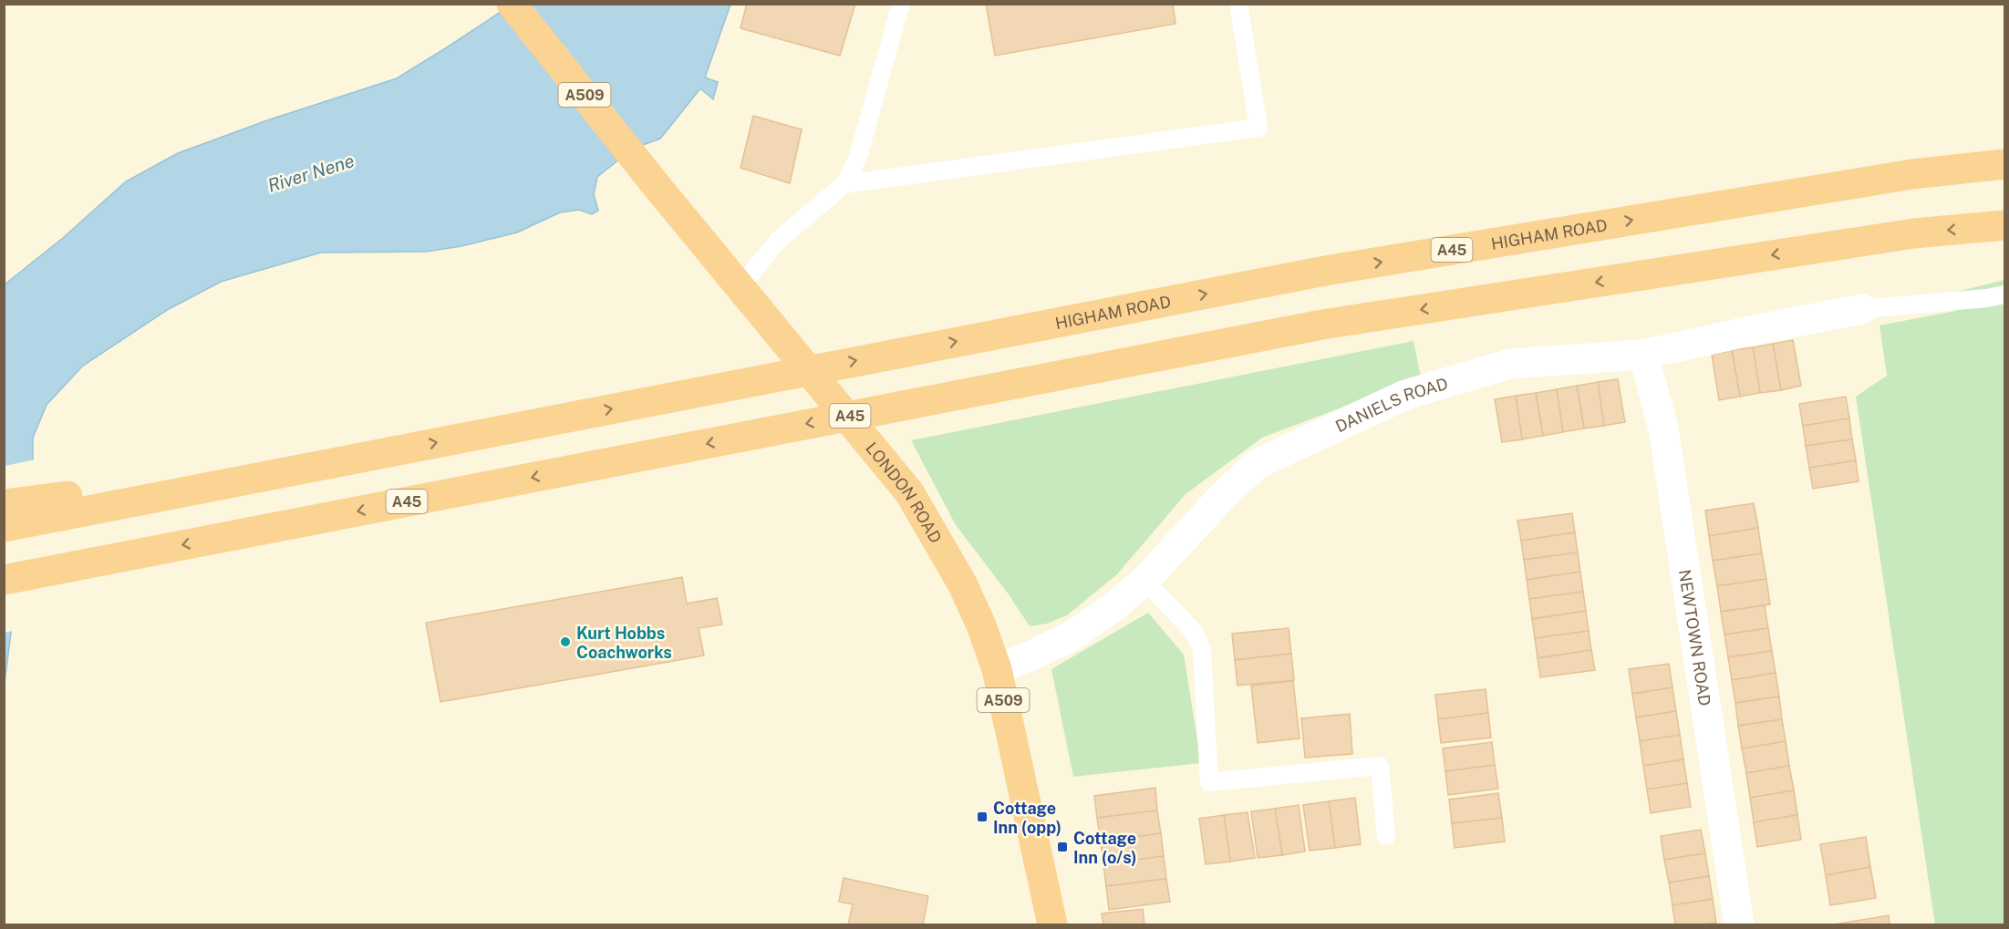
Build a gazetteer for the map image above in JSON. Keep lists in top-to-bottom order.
{
  "streets": {
    "highway": [
      "A509",
      "HIGHAM ROAD",
      "A45",
      "LONDON ROAD"
    ],
    "street": ["DANIELS ROAD", "NEWTOWN ROAD"]
  },
  "crossings": [
    ["HIGHAM ROAD", "A45"],
    ["DANIELS ROAD", "LONDON ROAD"],
    ["DANIELS ROAD", "NEWTOWN ROAD"]
  ],
  "water": ["River Nene"],
  "places": {
    "other": ["Kurt Hobbs Coachworks"],
    "transit": ["Cottage Inn (opp)", "Cottage Inn (o/s)"]
  }
}
